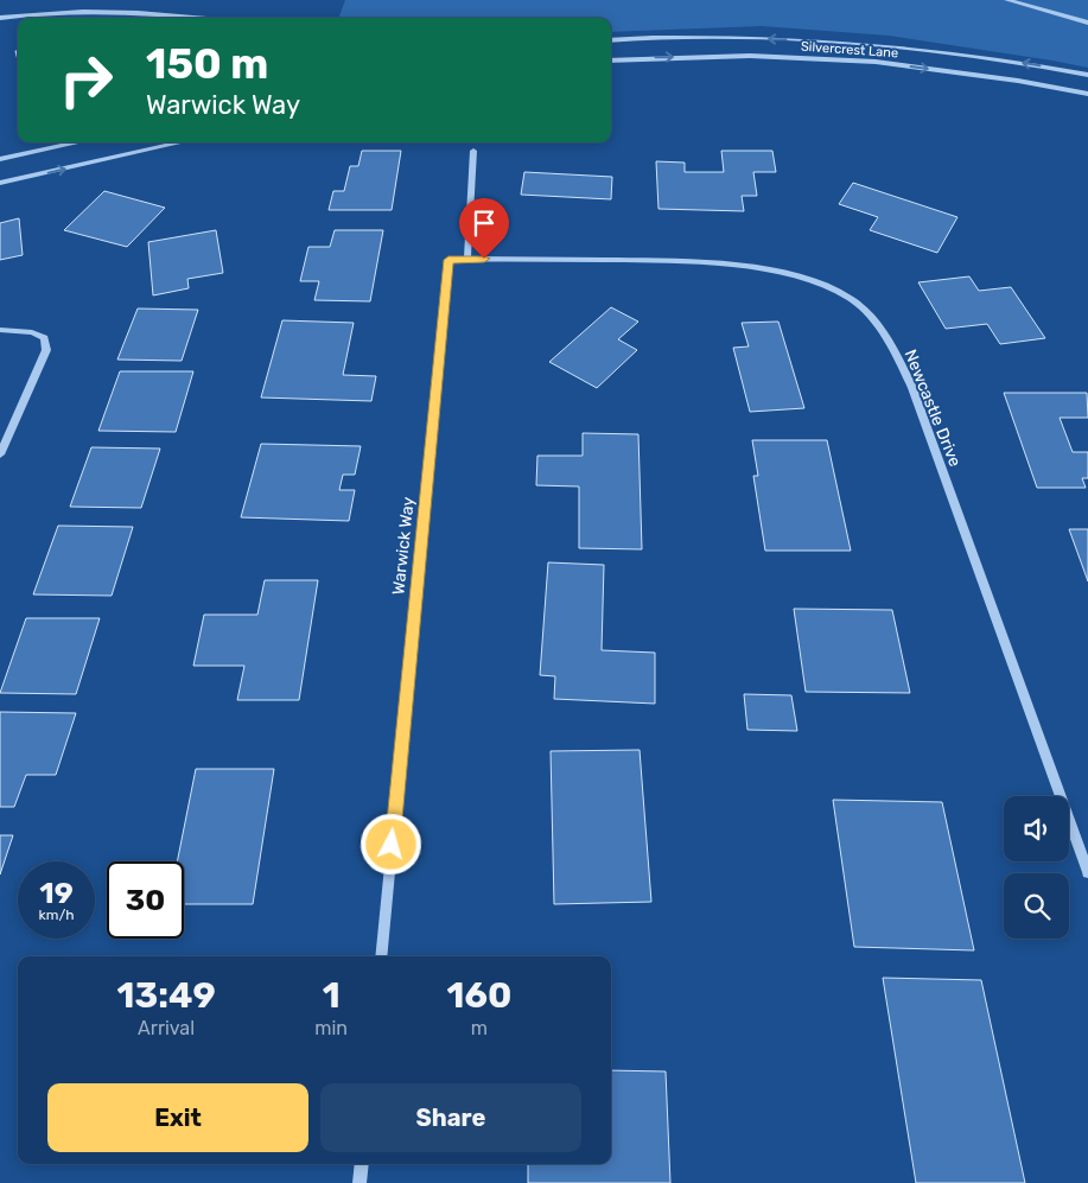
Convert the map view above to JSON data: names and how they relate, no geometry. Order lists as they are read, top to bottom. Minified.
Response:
{"streets":{"street":["Silvercrest Lane","Newcastle Drive","Warwick Way"]},"crossings":[["Newcastle Drive","Warwick Way"]],"page":{"turn":["150 m","Warwick Way"],"speed":"19 km/h","limit":"30","eta":["13:49","Arrival","1","min","160","m"],"buttons":["Exit","Share"]}}
